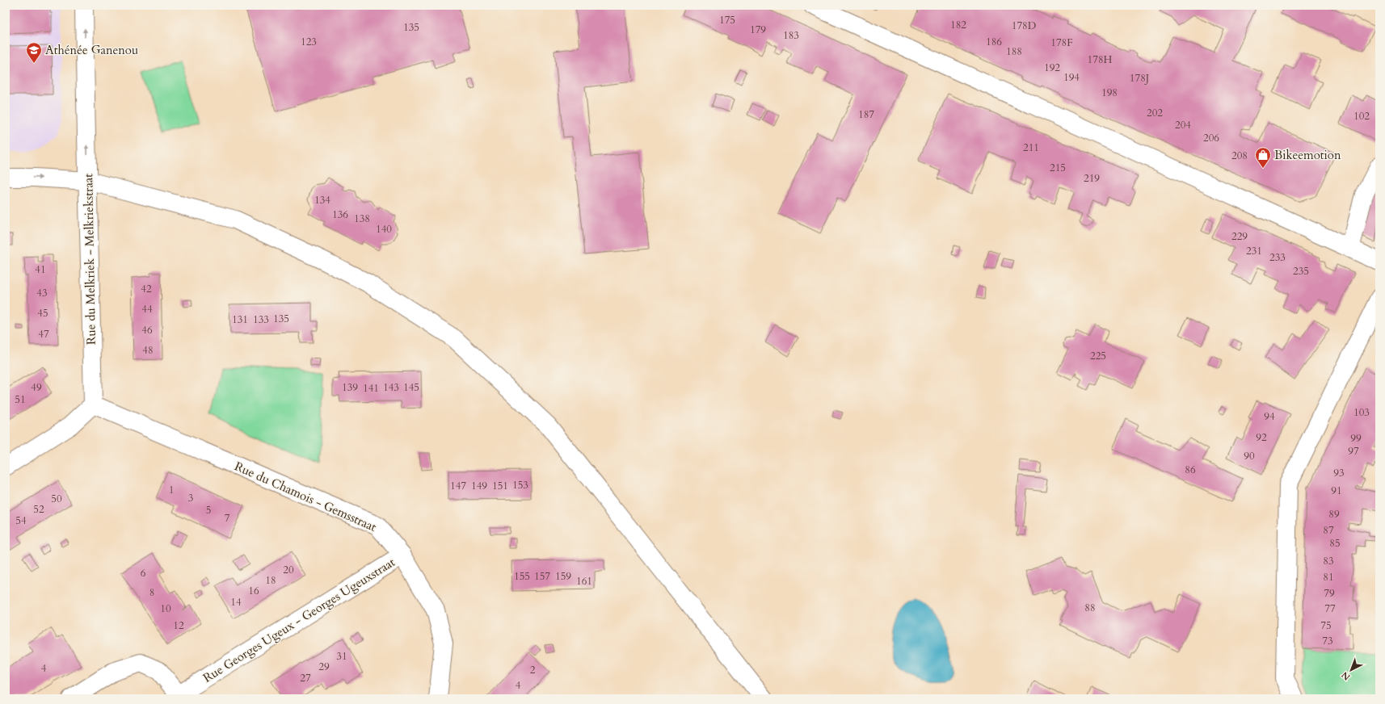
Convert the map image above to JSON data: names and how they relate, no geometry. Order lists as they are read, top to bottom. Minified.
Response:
{"streets":{"street":["Rue du Melkriek - Melkriekstraat","Rue du Chamois - Gemsstraat","Rue Georges Ugeux - Georges Ugeuxstraat"]},"crossings":[["Rue du Melkriek - Melkriekstraat","Rue du Chamois - Gemsstraat"],["Rue du Chamois - Gemsstraat","Rue Georges Ugeux - Georges Ugeuxstraat"]],"one_way":["Rue du Melkriek - Melkriekstraat"],"places":{"school or university":["Athénée Ganenou"],"shop":["Bikeemotion"]},"house_numbers":["175","182","178D","135","179","183","123","186","178F","188","178H","192","194","178J","198","202","187","102","204","206","211","208","215","219","134","136","138","140","229","231","233","41","235","42","43","44","45","135","131","133","46","47","48","225","49","139","143","145","141","51","103","94","92","99","97","90","86","93","153","147","149","151","1","91","3","50","52","5","89","7","54","87","85","83","20","6","155","157","159","81","18","161","16","8","79","14","88","10","77","12","75","73","31","29","4","2","27","4"],"north":"bottom left"}
